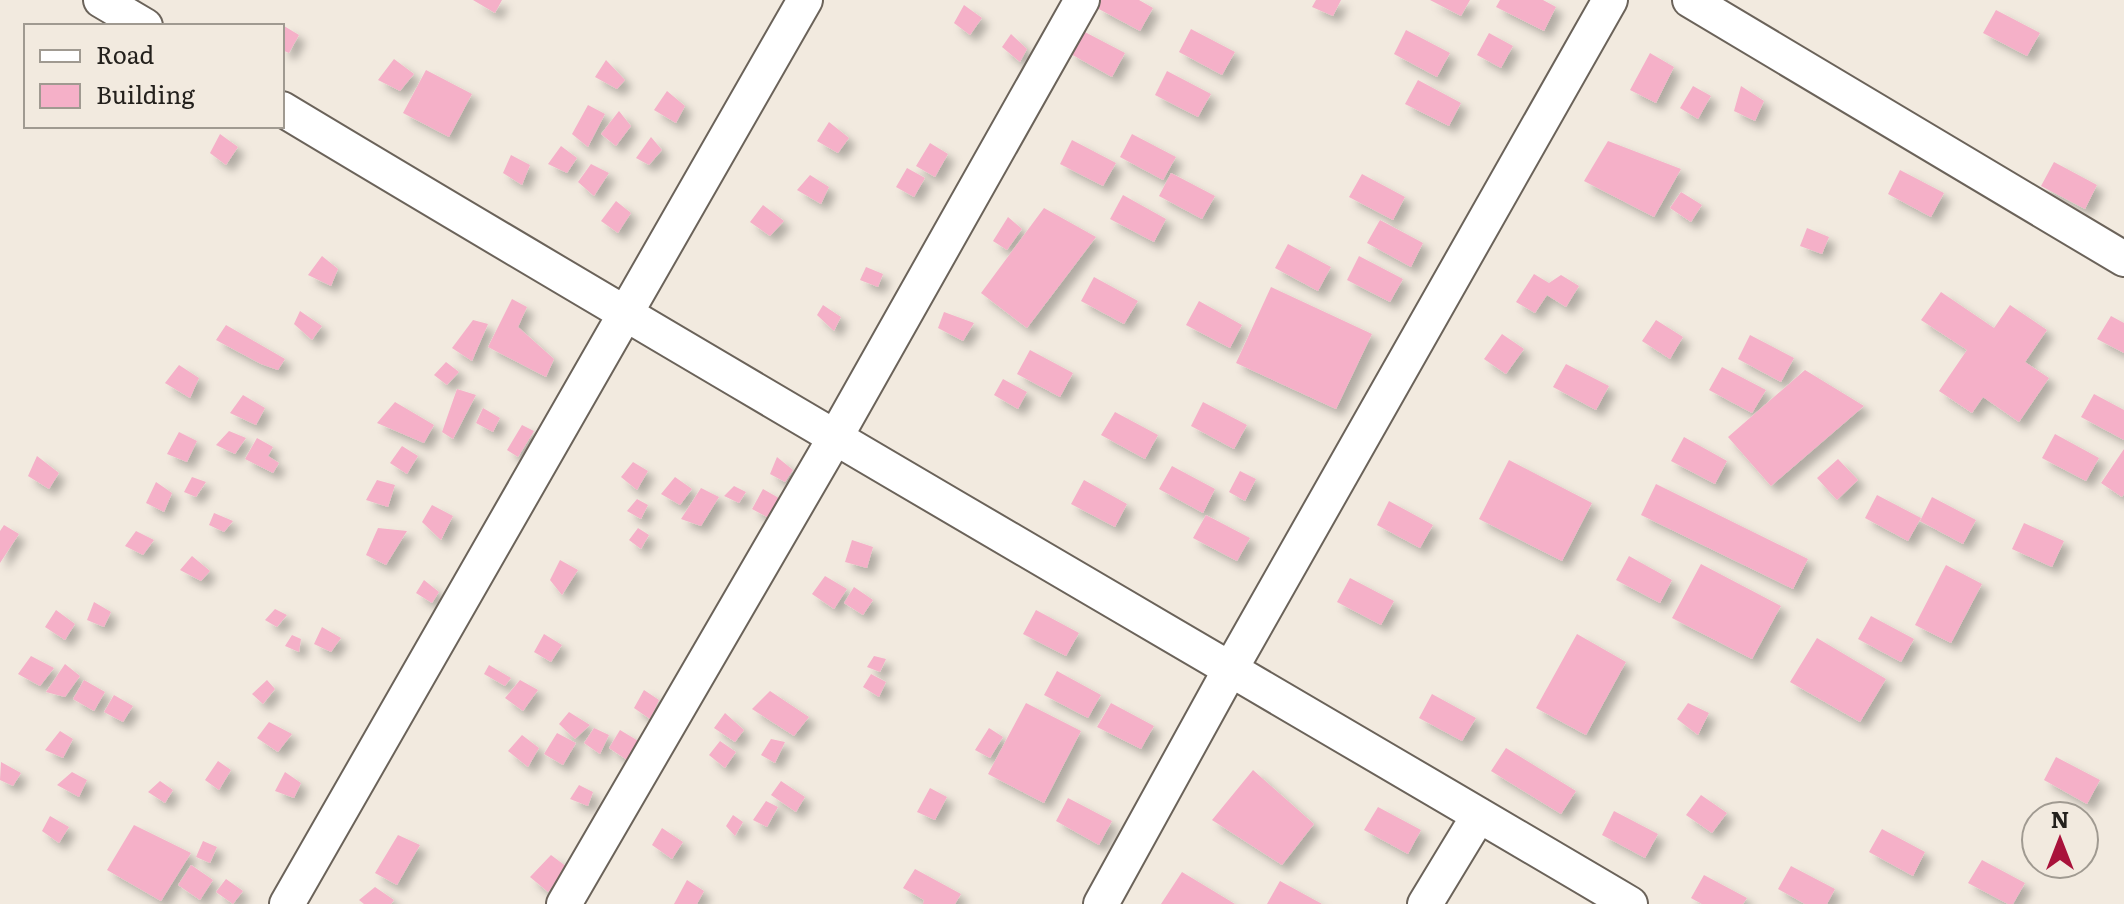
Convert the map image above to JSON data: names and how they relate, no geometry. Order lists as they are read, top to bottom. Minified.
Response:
{"legend":["Road","Building"],"north":"top"}
